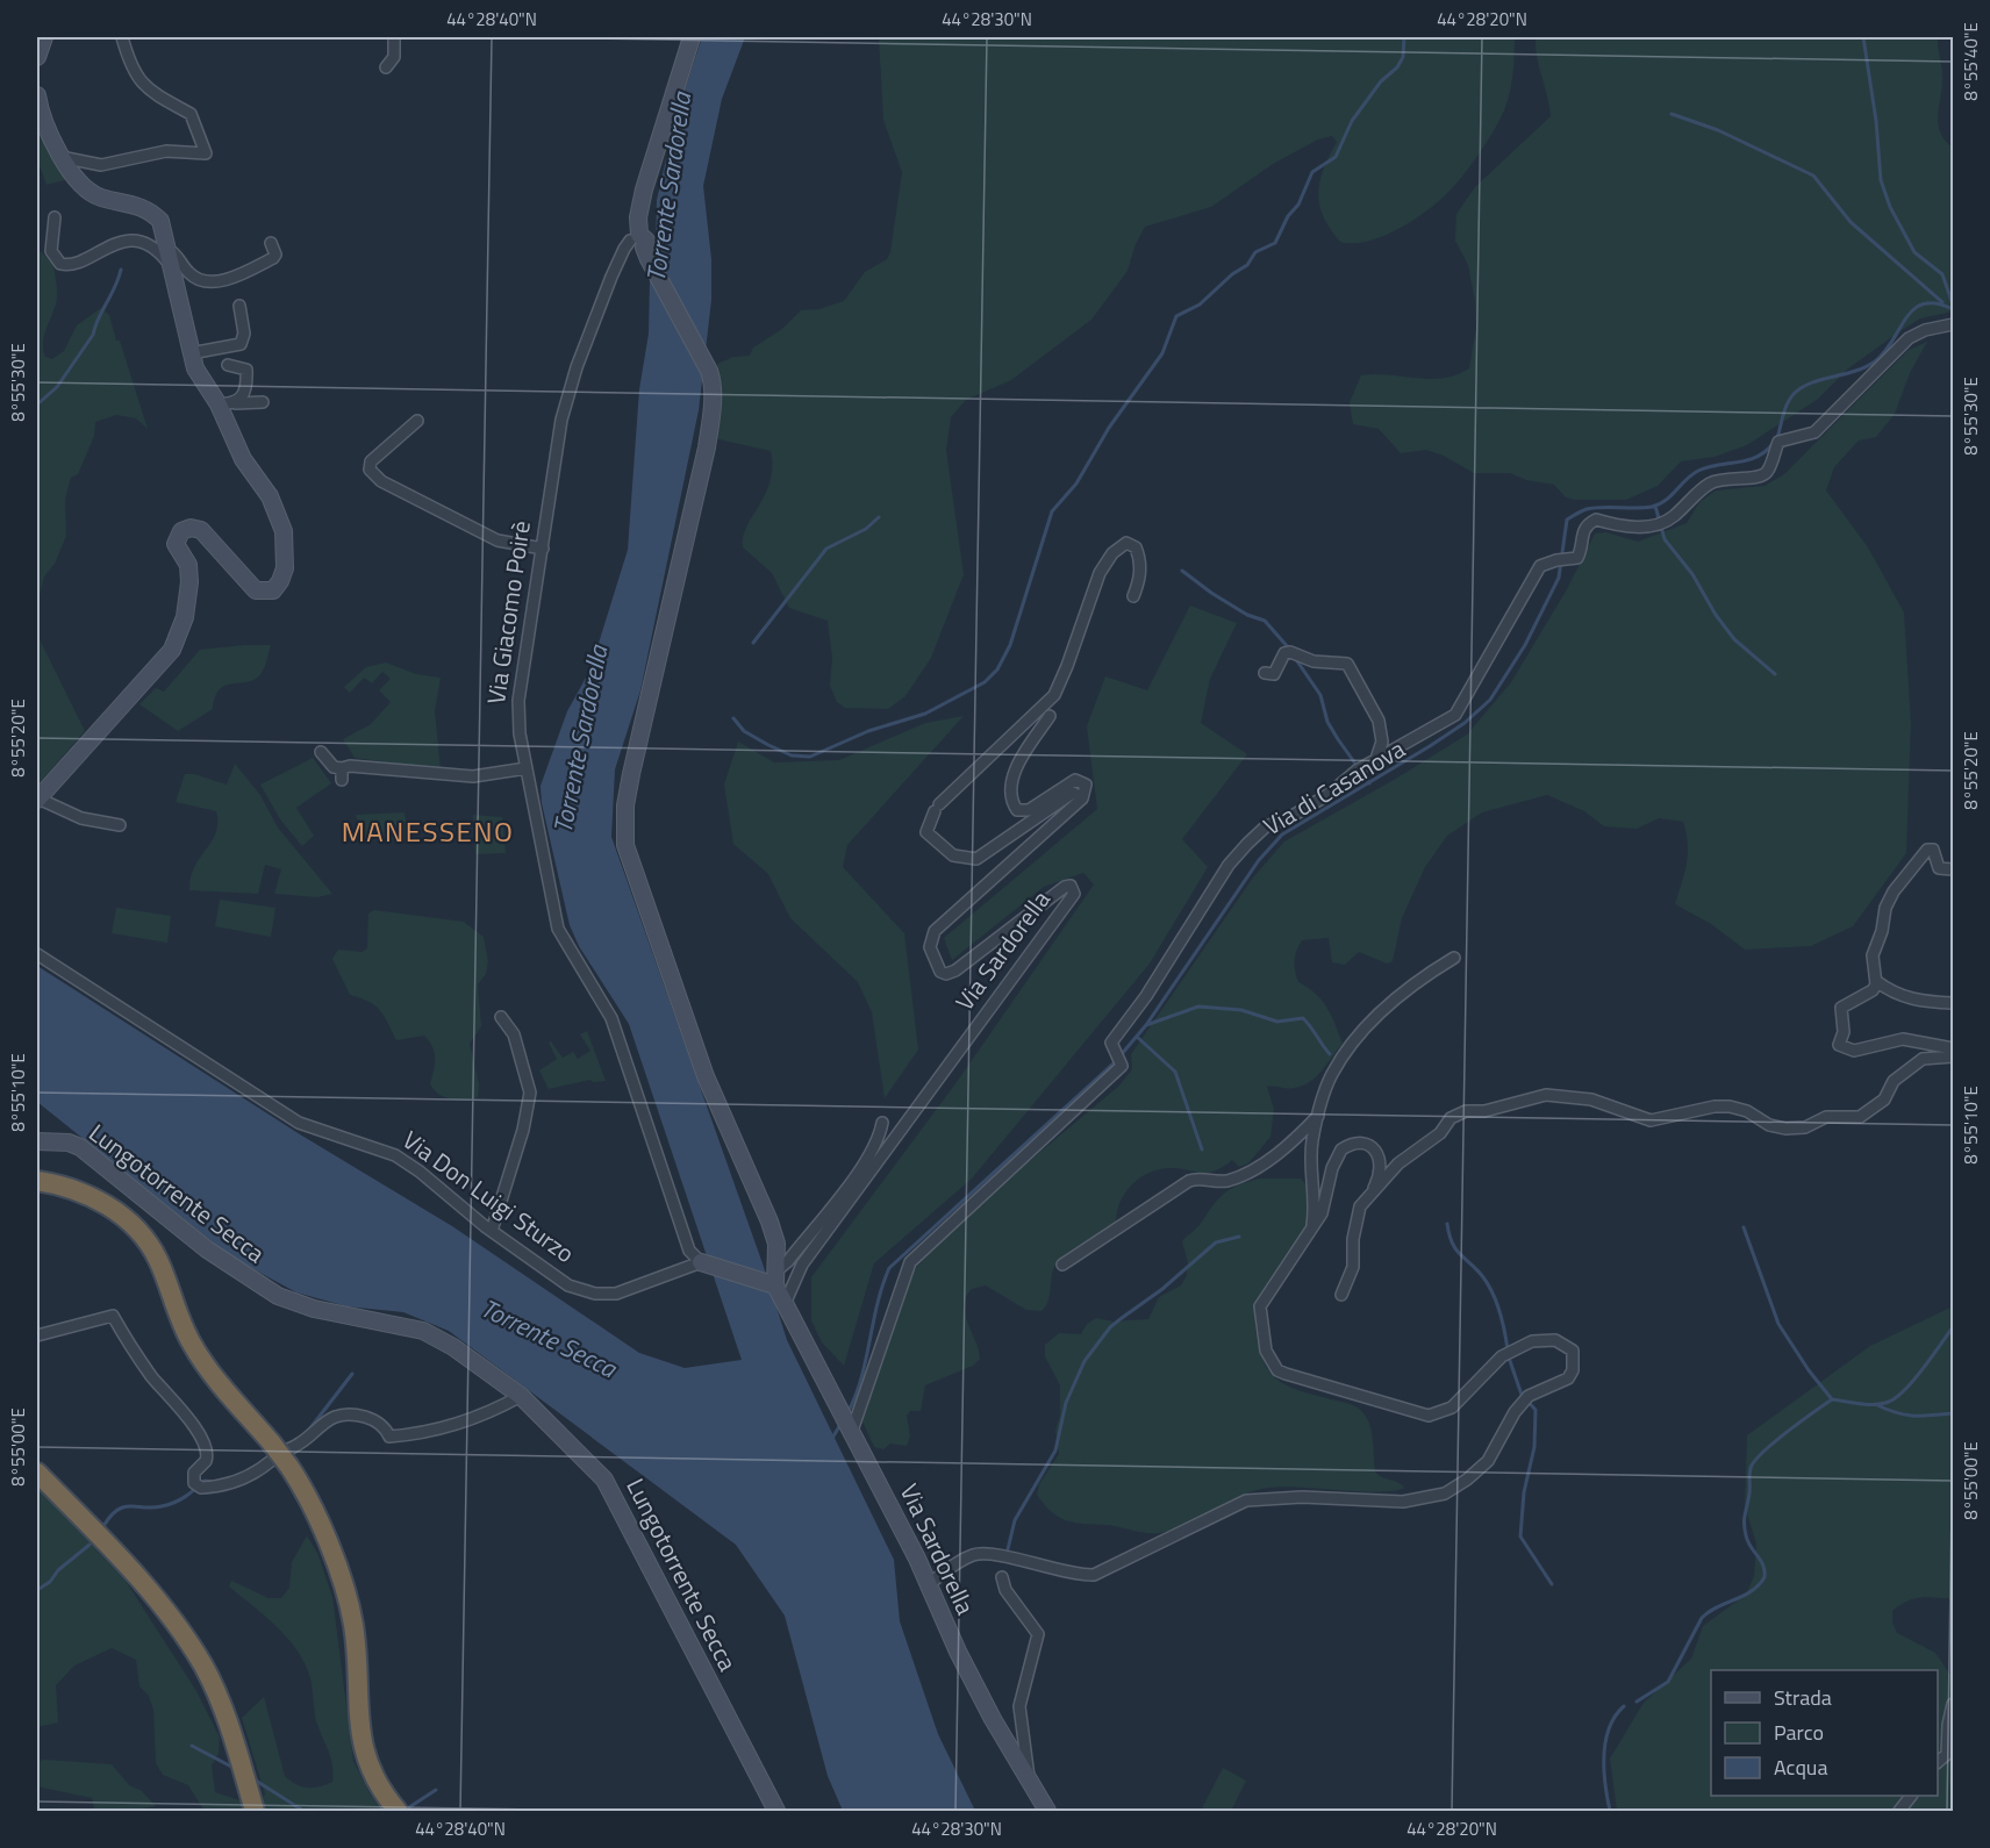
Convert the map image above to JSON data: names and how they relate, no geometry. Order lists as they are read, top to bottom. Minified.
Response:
{"streets":{"main road":["Via Giacomo Poirè","Via Sardorella","Lungotorrente Secca"],"street":["Via di Casanova","Via Don Luigi Sturzo"]},"crossings":[["Via Giacomo Poirè","Via Sardorella"],["Via Giacomo Poirè","Via Don Luigi Sturzo"],["Via di Casanova","Via Sardorella"]],"districts":["MANESSENO"],"water":["Torrente Sardorella","Torrente Secca"],"legend":["Strada","Parco","Acqua"],"coordinates":["44°28'40\"N","44°28'30\"N","44°28'20\"N","8°55'40\"E","8°55'30\"E","8°55'20\"E","8°55'10\"E","8°55'00\"E"]}
